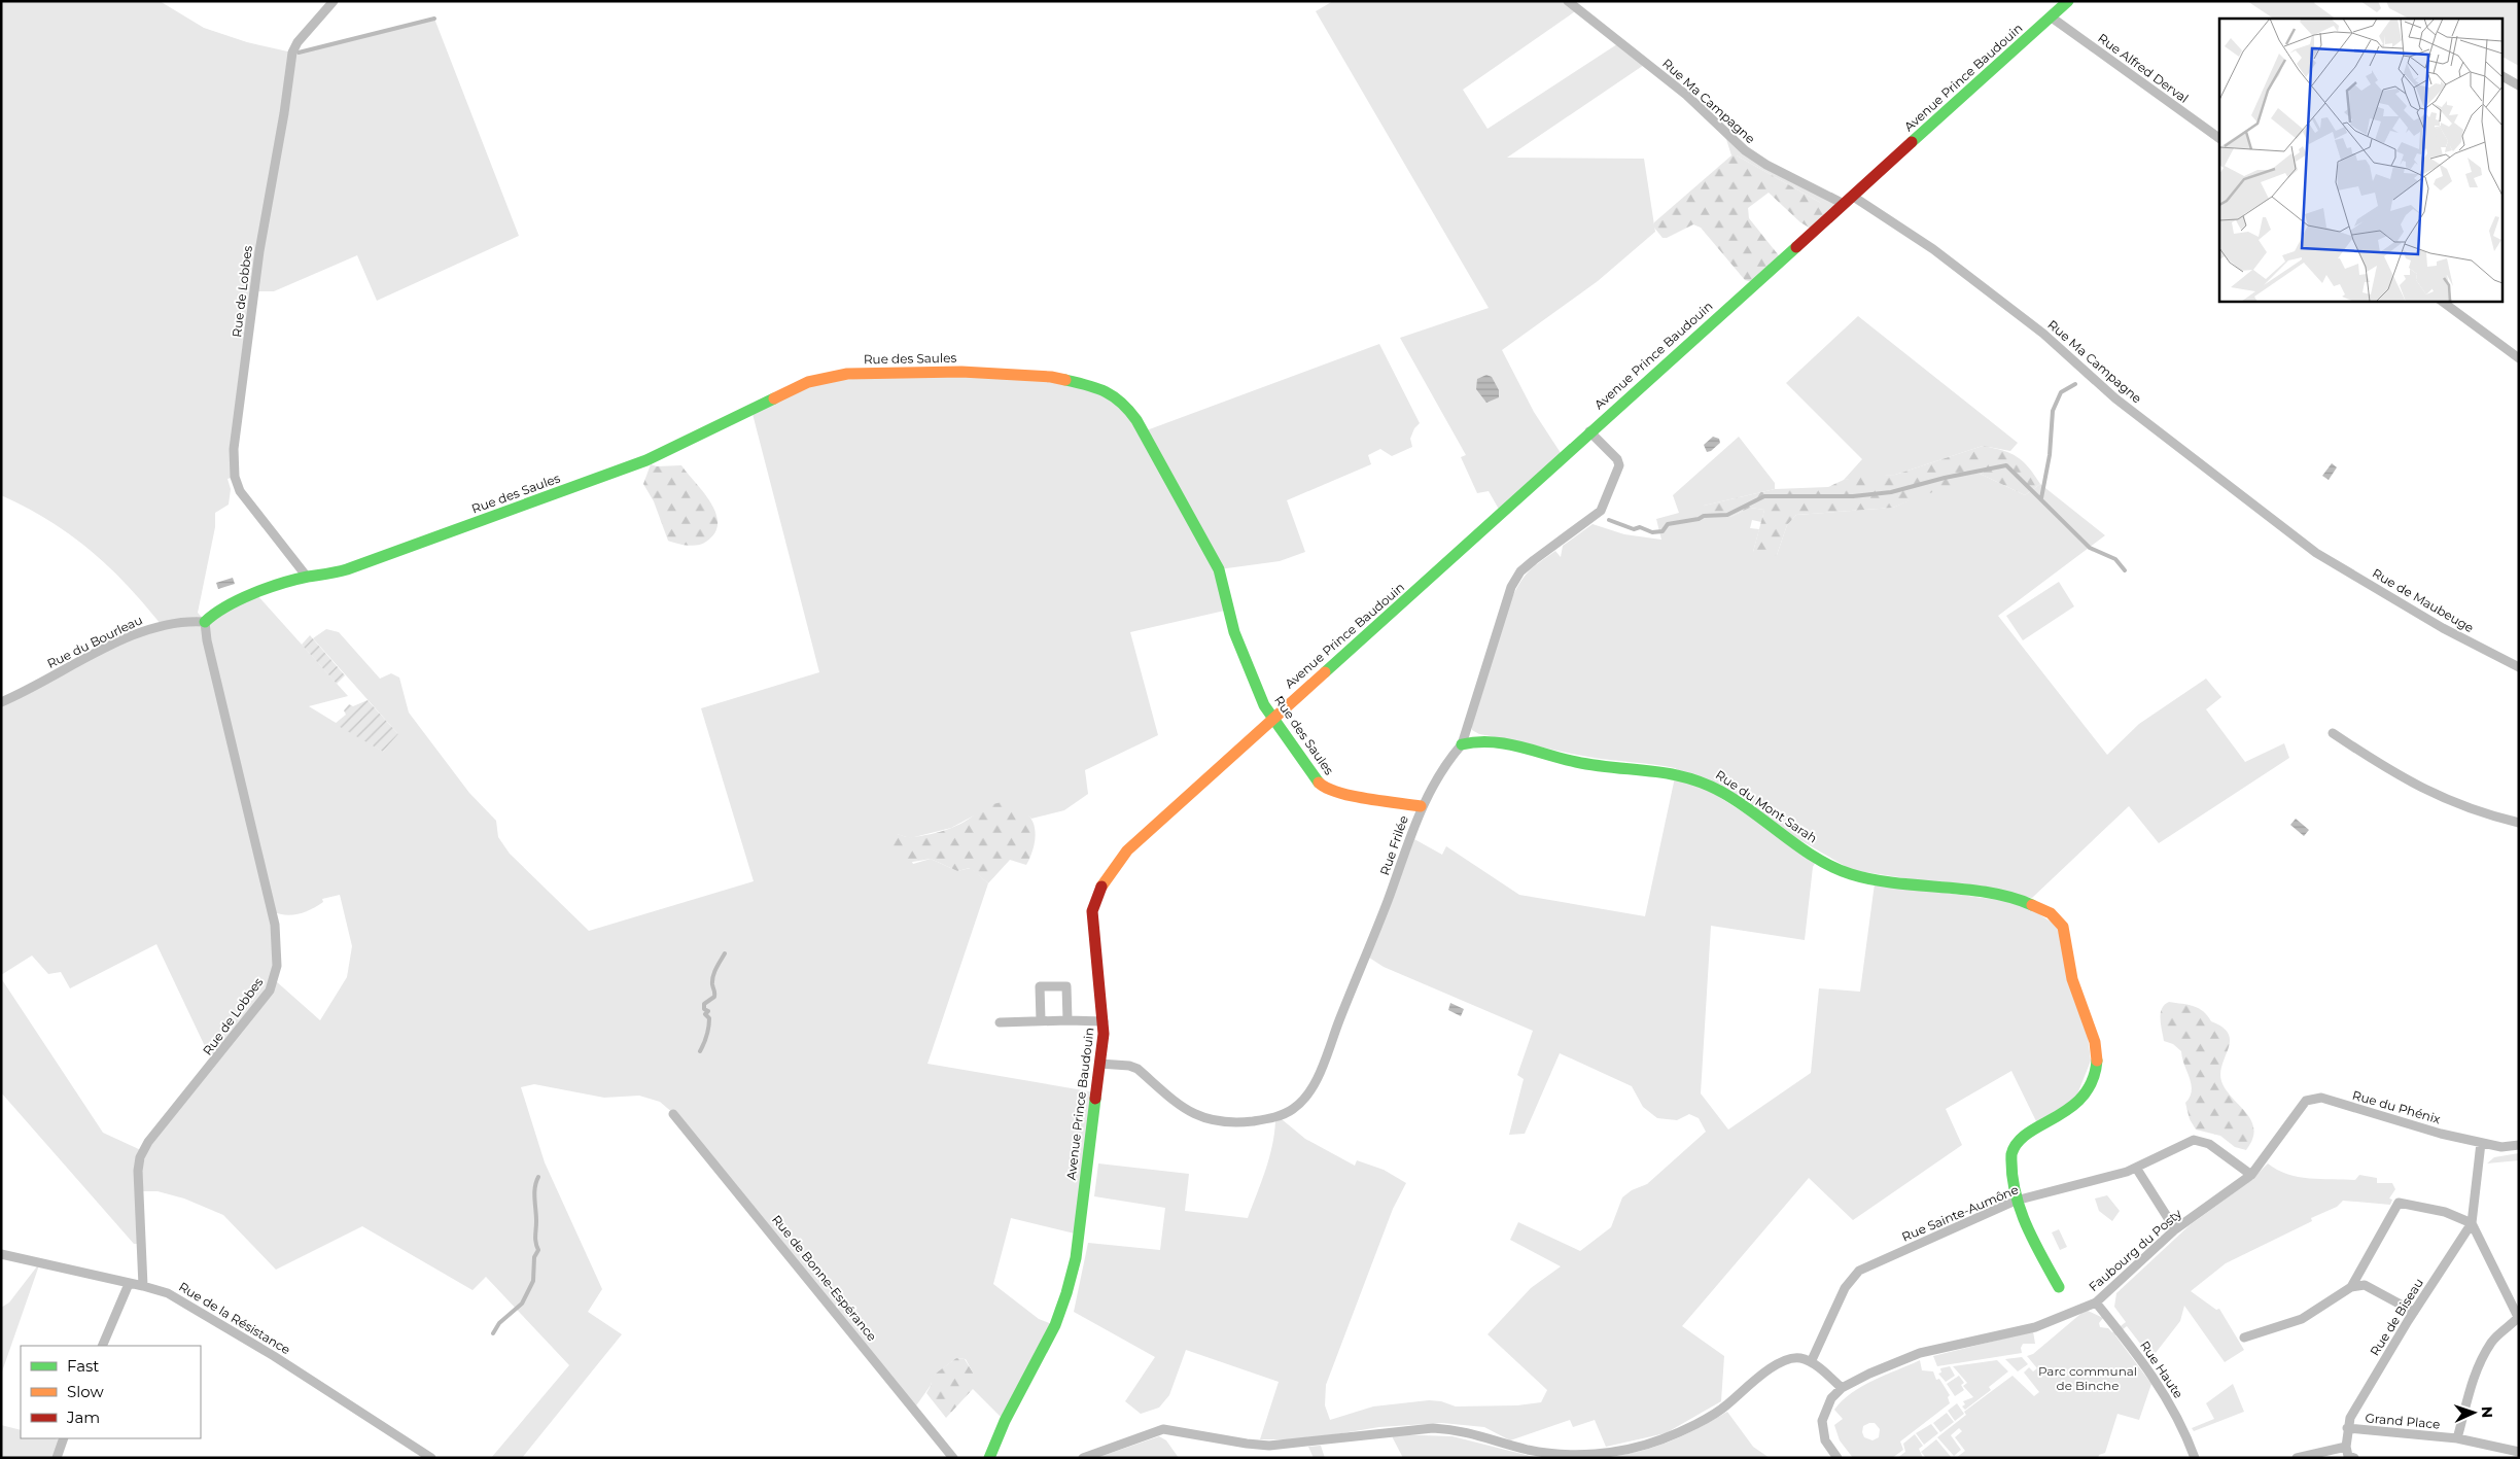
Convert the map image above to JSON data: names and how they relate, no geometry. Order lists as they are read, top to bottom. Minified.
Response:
{"streets":{"street":["Rue Alfred Derval","Avenue Prince Baudouin","Rue Ma Campagne","Rue de Lobbes","Rue des Saules","Rue de Maubeuge","Rue du Bourleau","Rue du Mont Sarah","Rue Frilée","Rue du Phénix","Rue Sainte-Aumône","Faubourg du Posty","Rue de Bonne-Espérance","Rue de Biseau","Rue de la Résistance","Rue Haute","Grand Place"]},"crossings":[["Rue Alfred Derval","Avenue Prince Baudouin"],["Avenue Prince Baudouin","Rue Ma Campagne"],["Avenue Prince Baudouin","Rue des Saules"],["Avenue Prince Baudouin","Rue Frilée"],["Rue Ma Campagne","Rue de Maubeuge"],["Rue de Lobbes","Rue des Saules"],["Rue de Lobbes","Rue du Bourleau"],["Rue de Lobbes","Rue de la Résistance"],["Rue des Saules","Rue du Bourleau"],["Rue des Saules","Rue Frilée"],["Rue du Mont Sarah","Rue Frilée"],["Rue du Mont Sarah","Rue Sainte-Aumône"],["Rue du Phénix","Faubourg du Posty"],["Rue Sainte-Aumône","Faubourg du Posty"],["Faubourg du Posty","Rue Haute"],["Rue de Biseau","Grand Place"]],"parks":["Parc communal de Binche"],"legend":["Fast","Slow","Jam"],"north":"right"}
